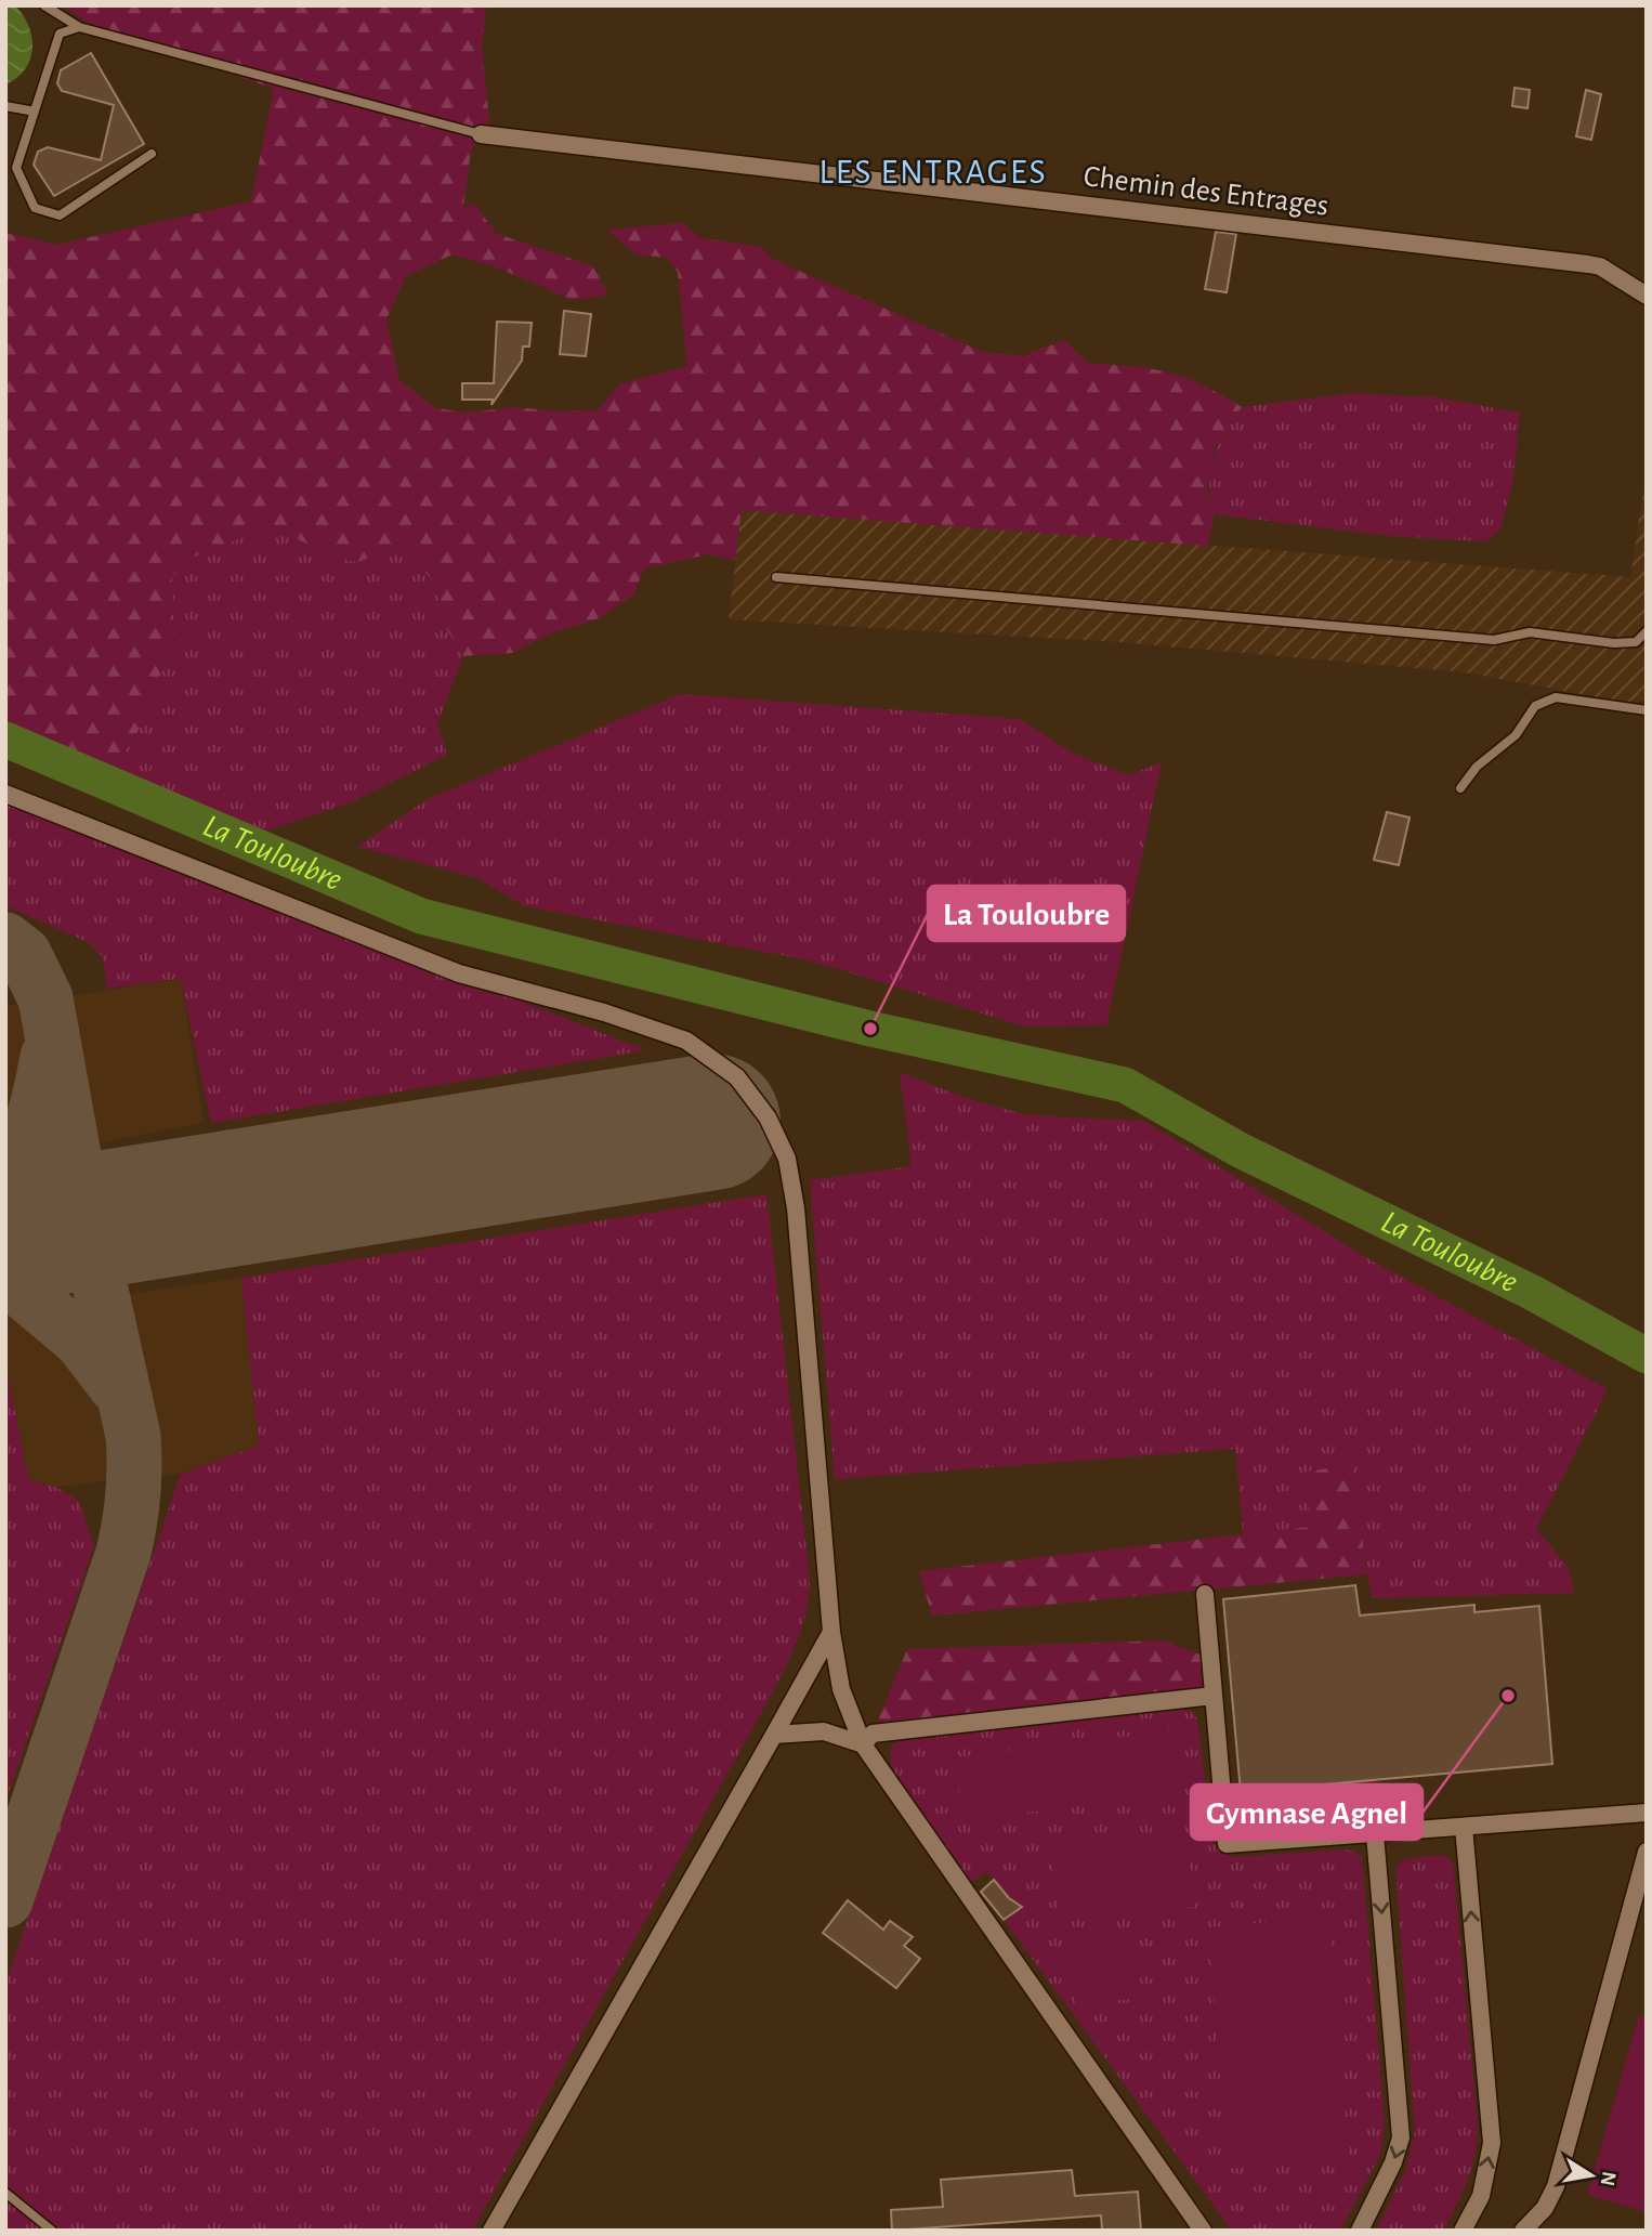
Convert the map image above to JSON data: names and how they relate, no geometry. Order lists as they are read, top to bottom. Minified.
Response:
{"streets":{"street":["Chemin des Entrages"]},"districts":["LES ENTRAGES"],"water":["La Touloubre"],"places":["La Touloubre","Gymnase Agnel"],"north":"right"}
